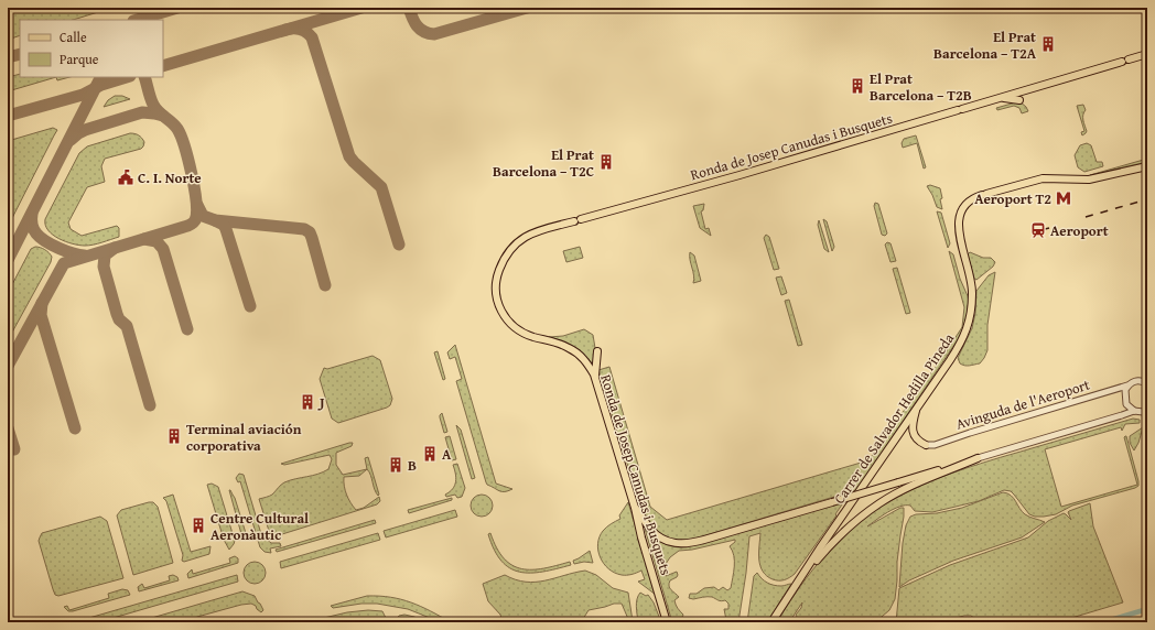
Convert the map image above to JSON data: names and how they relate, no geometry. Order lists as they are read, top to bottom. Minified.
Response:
{"streets":{"main road":["Ronda de Josep Canudas i Busquets","Carrer de Salvador Hedilla Pineda"],"street":["Avinguda de l'Aeroport"]},"places":{"building":["El Prat Barcelona – T2A","El Prat Barcelona – T2B","El Prat Barcelona – T2C","J","Terminal aviación corporativa","A","B","Centre Cultural Aeronàutic"],"public building":["C. I. Norte"],"metro station":["Aeroport T2"],"station":["Aeroport"]},"legend":["Calle","Parque"]}
